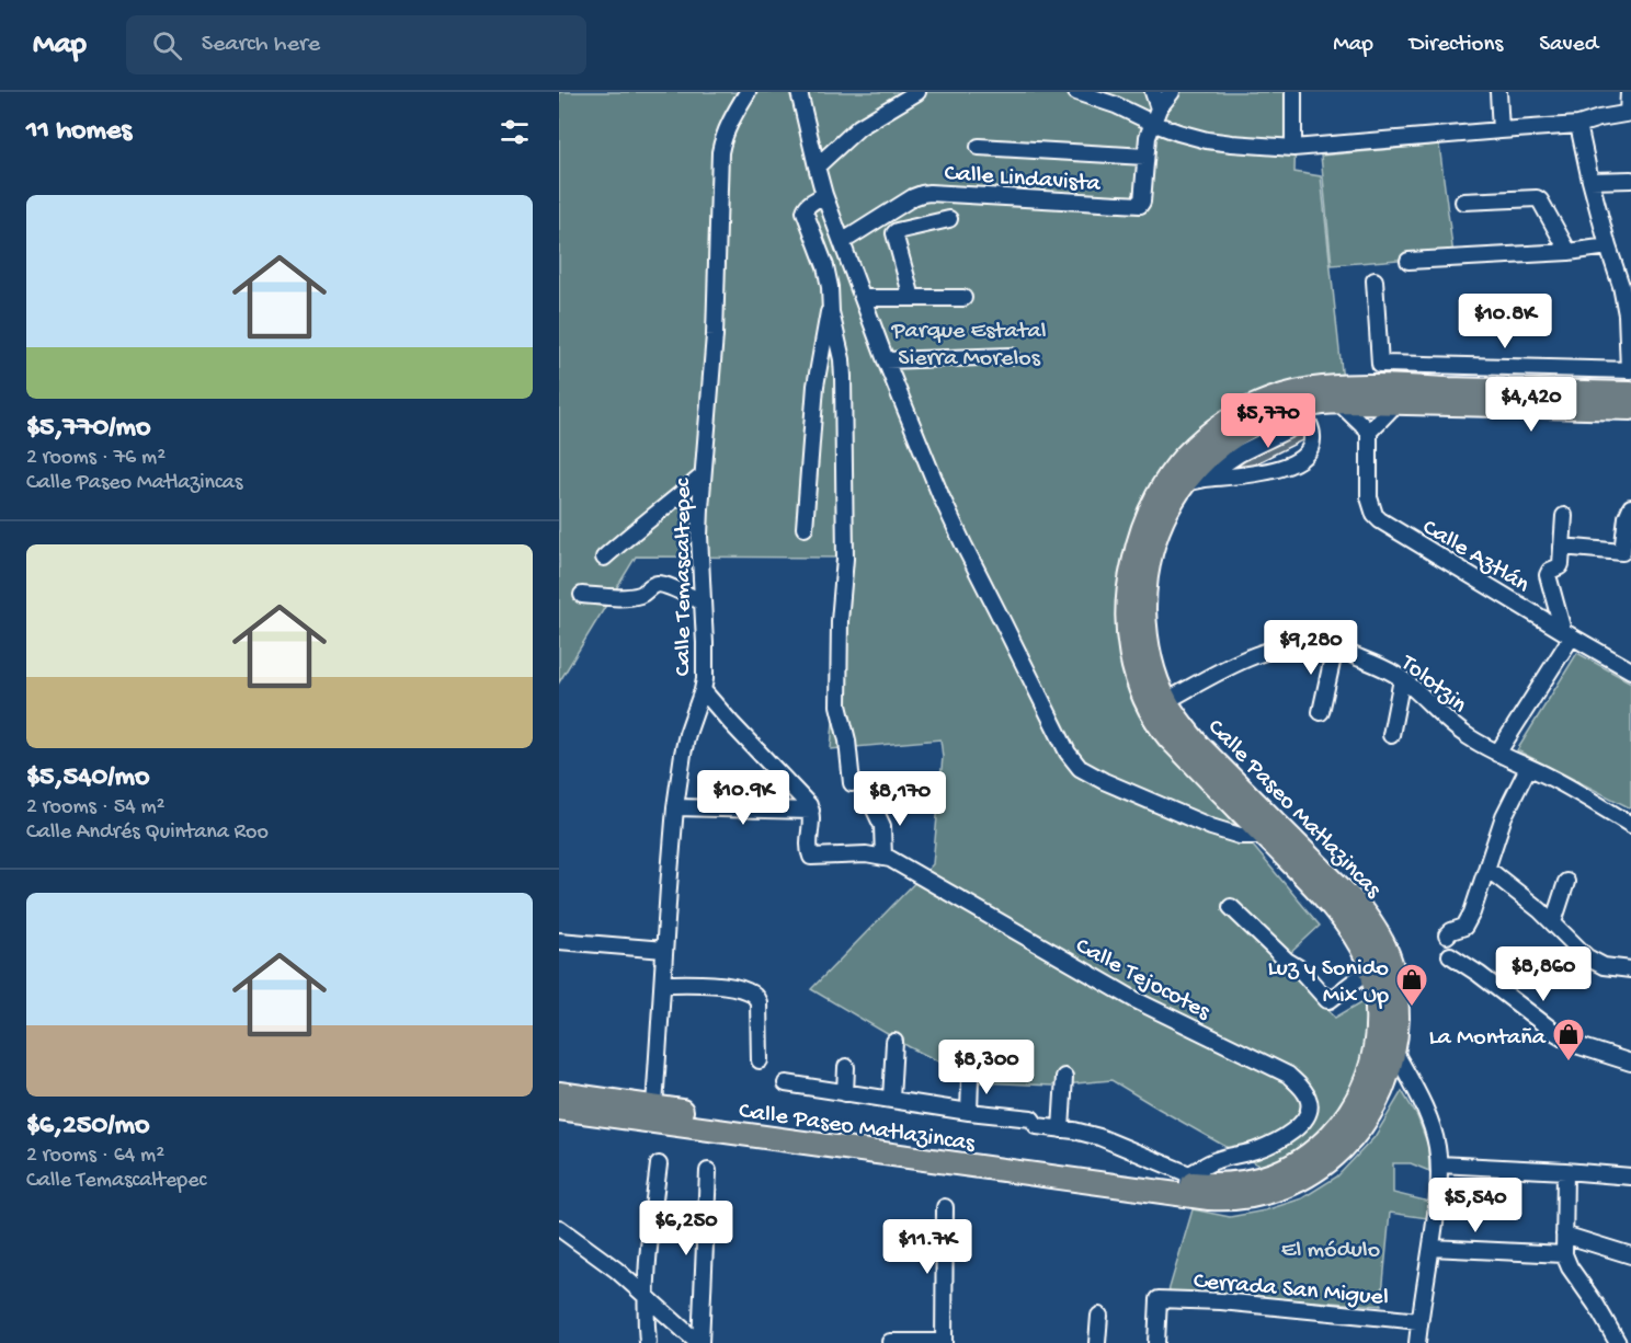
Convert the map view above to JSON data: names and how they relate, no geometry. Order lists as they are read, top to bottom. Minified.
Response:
{"streets":{"highway":["Calle Paseo Matlazincas"],"street":["Calle Lindavista","Calle Aztlán","Calle Temascaltepec","Tolotzin","Calle Tejocotes","Cerrada San Miguel"]},"crossings":[["Calle Temascaltepec","Calle Paseo Matlazincas"],["Tolotzin","Calle Paseo Matlazincas"],["Calle Paseo Matlazincas","Calle Tejocotes"]],"parks":["Parque Estatal Sierra Morelos","El módulo"],"places":{"shop":["Luz y Sonido Mix Up","La Montaña"]},"page":{"header":"Map","search":"Search here","nav":["Map","Directions","Saved"],"heading":"11 homes","list":[{"name":"$5,770/mo","note":"2 rooms · 76 m² · Calle Paseo Matlazincas"},{"name":"$5,540/mo","note":"2 rooms · 54 m² · Calle Andrés Quintana Roo"},{"name":"$6,250/mo","note":"2 rooms · 64 m² · Calle Temascaltepec"}],"price":["$10.8K","$4,420","$5,770","$9,280","$10.9K","$8,170","$8,860","$8,300","$5,540","$6,250","$11.7K"]}}
